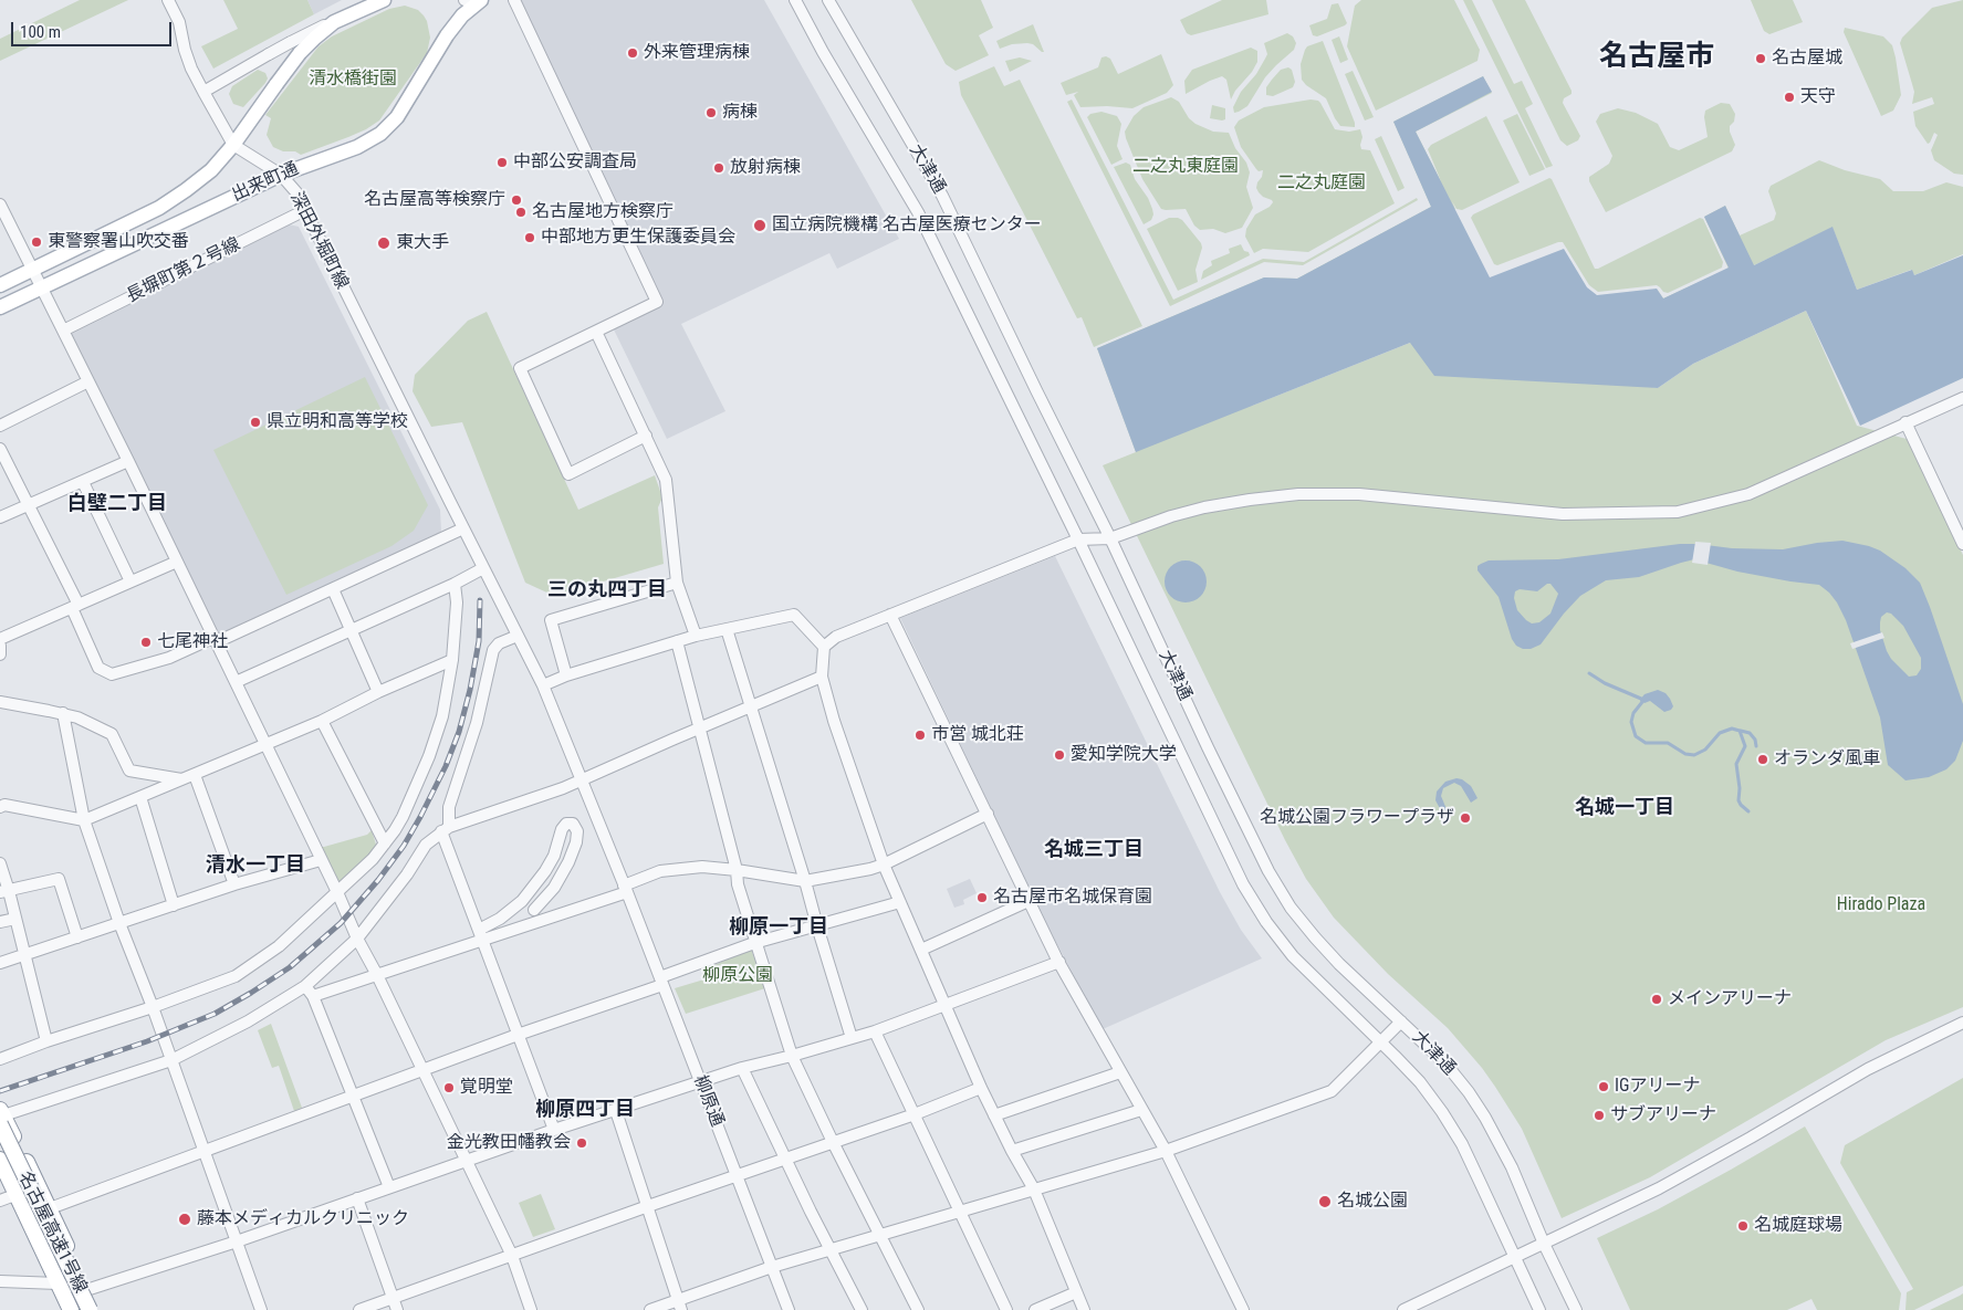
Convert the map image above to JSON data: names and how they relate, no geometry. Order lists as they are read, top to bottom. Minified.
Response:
{"streets":{"highway":["名古屋高速1号線"],"main road":["出来町通"],"street":["大津通","深田外堀町線","長塀町第２号線","柳原通"]},"crossings":[["出来町通","深田外堀町線"],["深田外堀町線","長塀町第２号線"],["深田外堀町線","柳原通"]],"districts":["名古屋市","白壁二丁目","三の丸四丁目","名城一丁目","名城三丁目","清水一丁目","柳原一丁目","柳原四丁目"],"parks":["清水橋街園","二之丸東庭園","二之丸庭園","Hirado Plaza","柳原公園"],"places":["外来管理病棟","名古屋城","天守","病棟","中部公安調査局","放射病棟","名古屋高等検察庁","名古屋地方検察庁","国立病院機構 名古屋医療センター","中部地方更生保護委員会","東警察署山吹交番","東大手","県立明和高等学校","七尾神社","市営 城北荘","愛知学院大学","オランダ風車","名城公園フラワープラザ","名古屋市名城保育園","メインアリーナ","IGアリーナ","覚明堂","サブアリーナ","金光教田幡教会","名城公園","藤本メディカルクリニック","名城庭球場"],"scale_bar":"100 m"}
